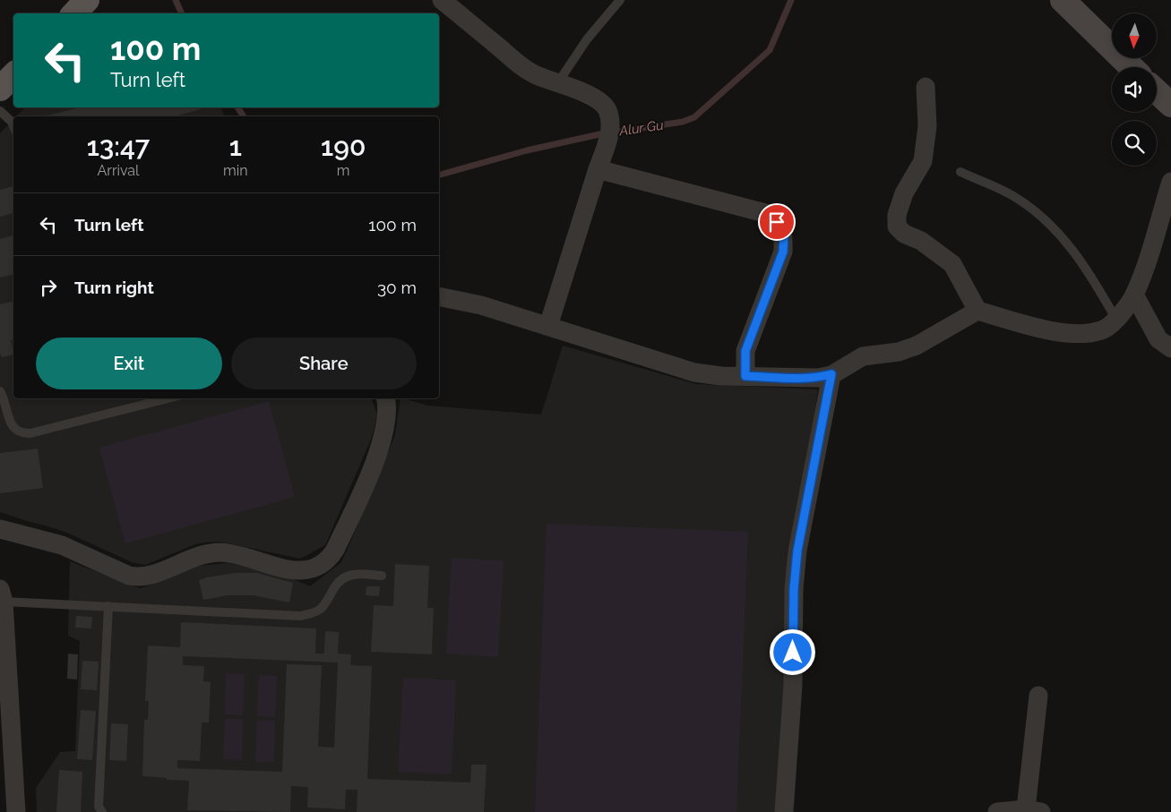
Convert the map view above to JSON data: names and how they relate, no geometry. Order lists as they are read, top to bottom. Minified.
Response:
{"water":["Alur Gu"],"north":"bottom","page":{"turn":["100 m","Turn left"],"eta":["13:47","Arrival","1","min","190","m"],"list":[{"name":"Turn left","value":"100 m"},{"name":"Turn right","value":"30 m"}],"buttons":["Exit","Share"]}}
